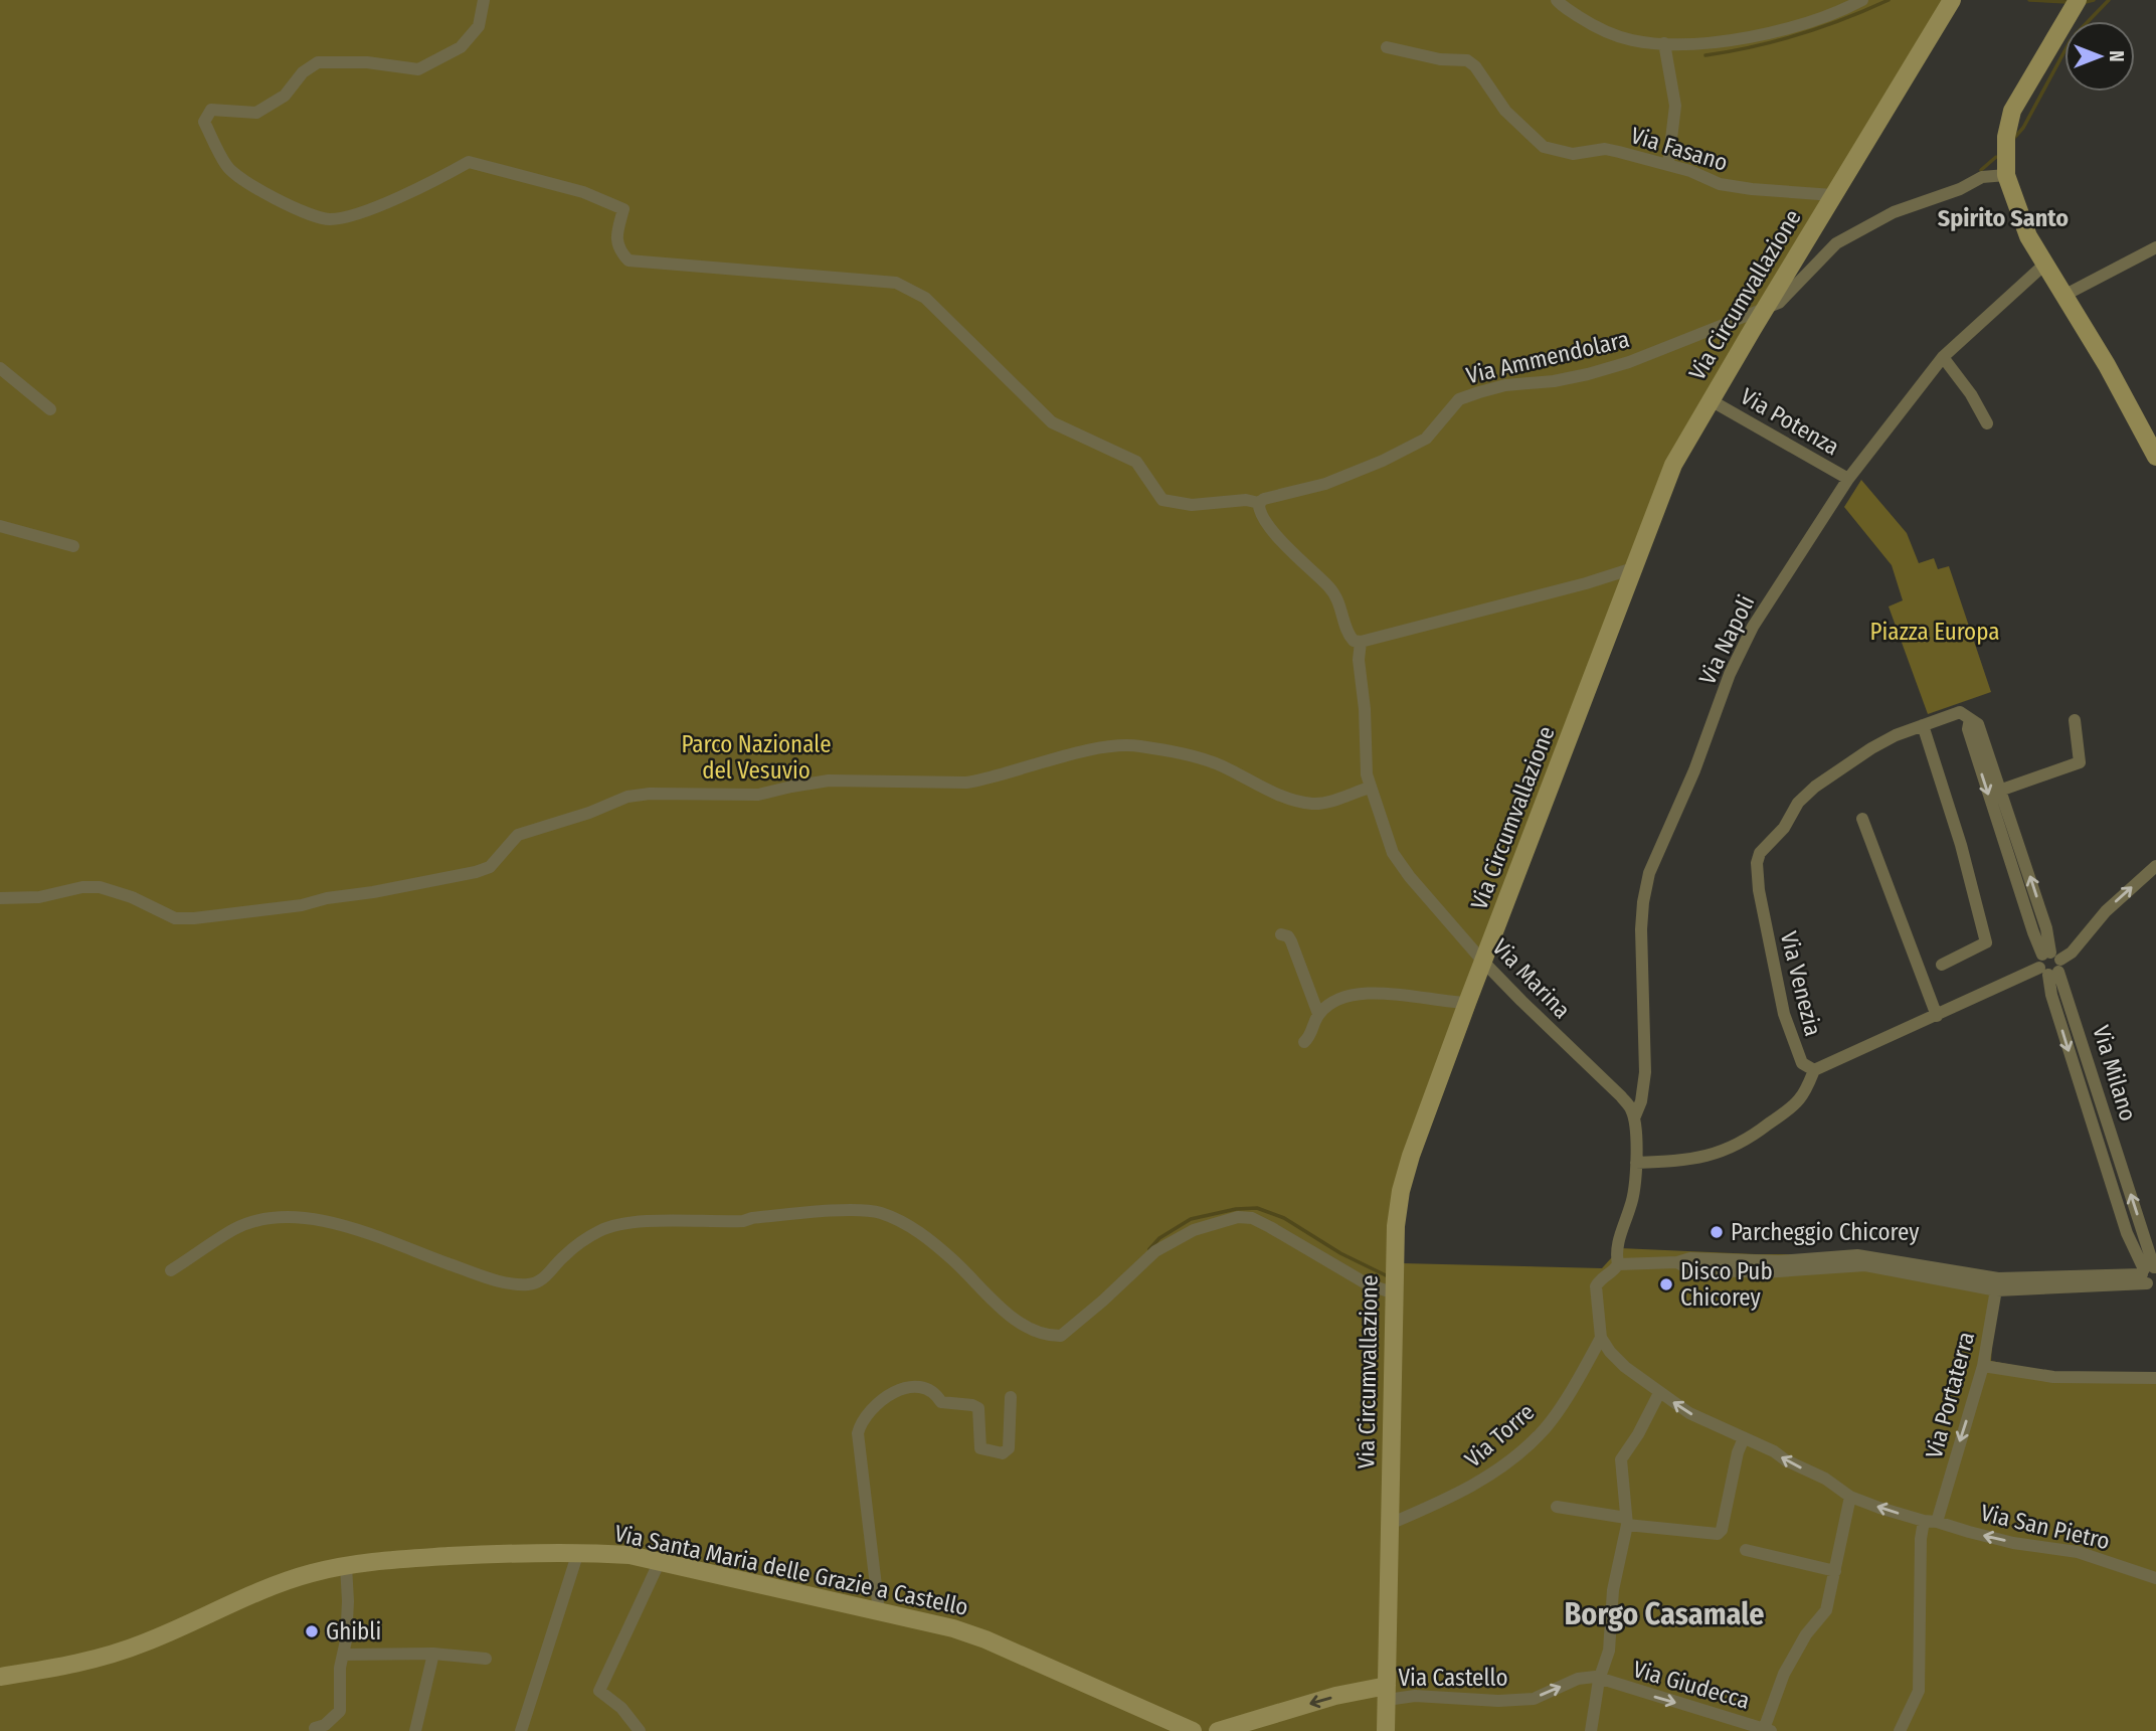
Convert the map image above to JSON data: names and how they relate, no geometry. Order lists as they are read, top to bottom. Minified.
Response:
{"streets":{"street":["Via Fasano","Via Circumvallazione","Via Ammendolara","Via Potenza","Via Napoli","Via Marina","Via Venezia","Via Milano","Via Portaterra","Via Torre","Via San Pietro","Via Santa Maria delle Grazie a Castello","Via Castello","Via Giudecca"]},"crossings":[["Via Fasano","Via Circumvallazione"],["Via Circumvallazione","Via Potenza"],["Via Circumvallazione","Via Marina"],["Via Circumvallazione","Via Torre"],["Via Circumvallazione","Via Castello"],["Via Potenza","Via Napoli"],["Via Napoli","Via Marina"],["Via Venezia","Via Milano"],["Via Portaterra","Via San Pietro"],["Via Torre","Via San Pietro"],["Via Castello","Via Giudecca"]],"one_way":["Via Portaterra","Via San Pietro","Via Castello","Via Giudecca"],"districts":["Spirito Santo","Borgo Casamale"],"parks":["Piazza Europa","Parco Nazionale del Vesuvio"],"places":["Parcheggio Chicorey","Disco Pub Chicorey","Ghibli"],"north":"right"}
